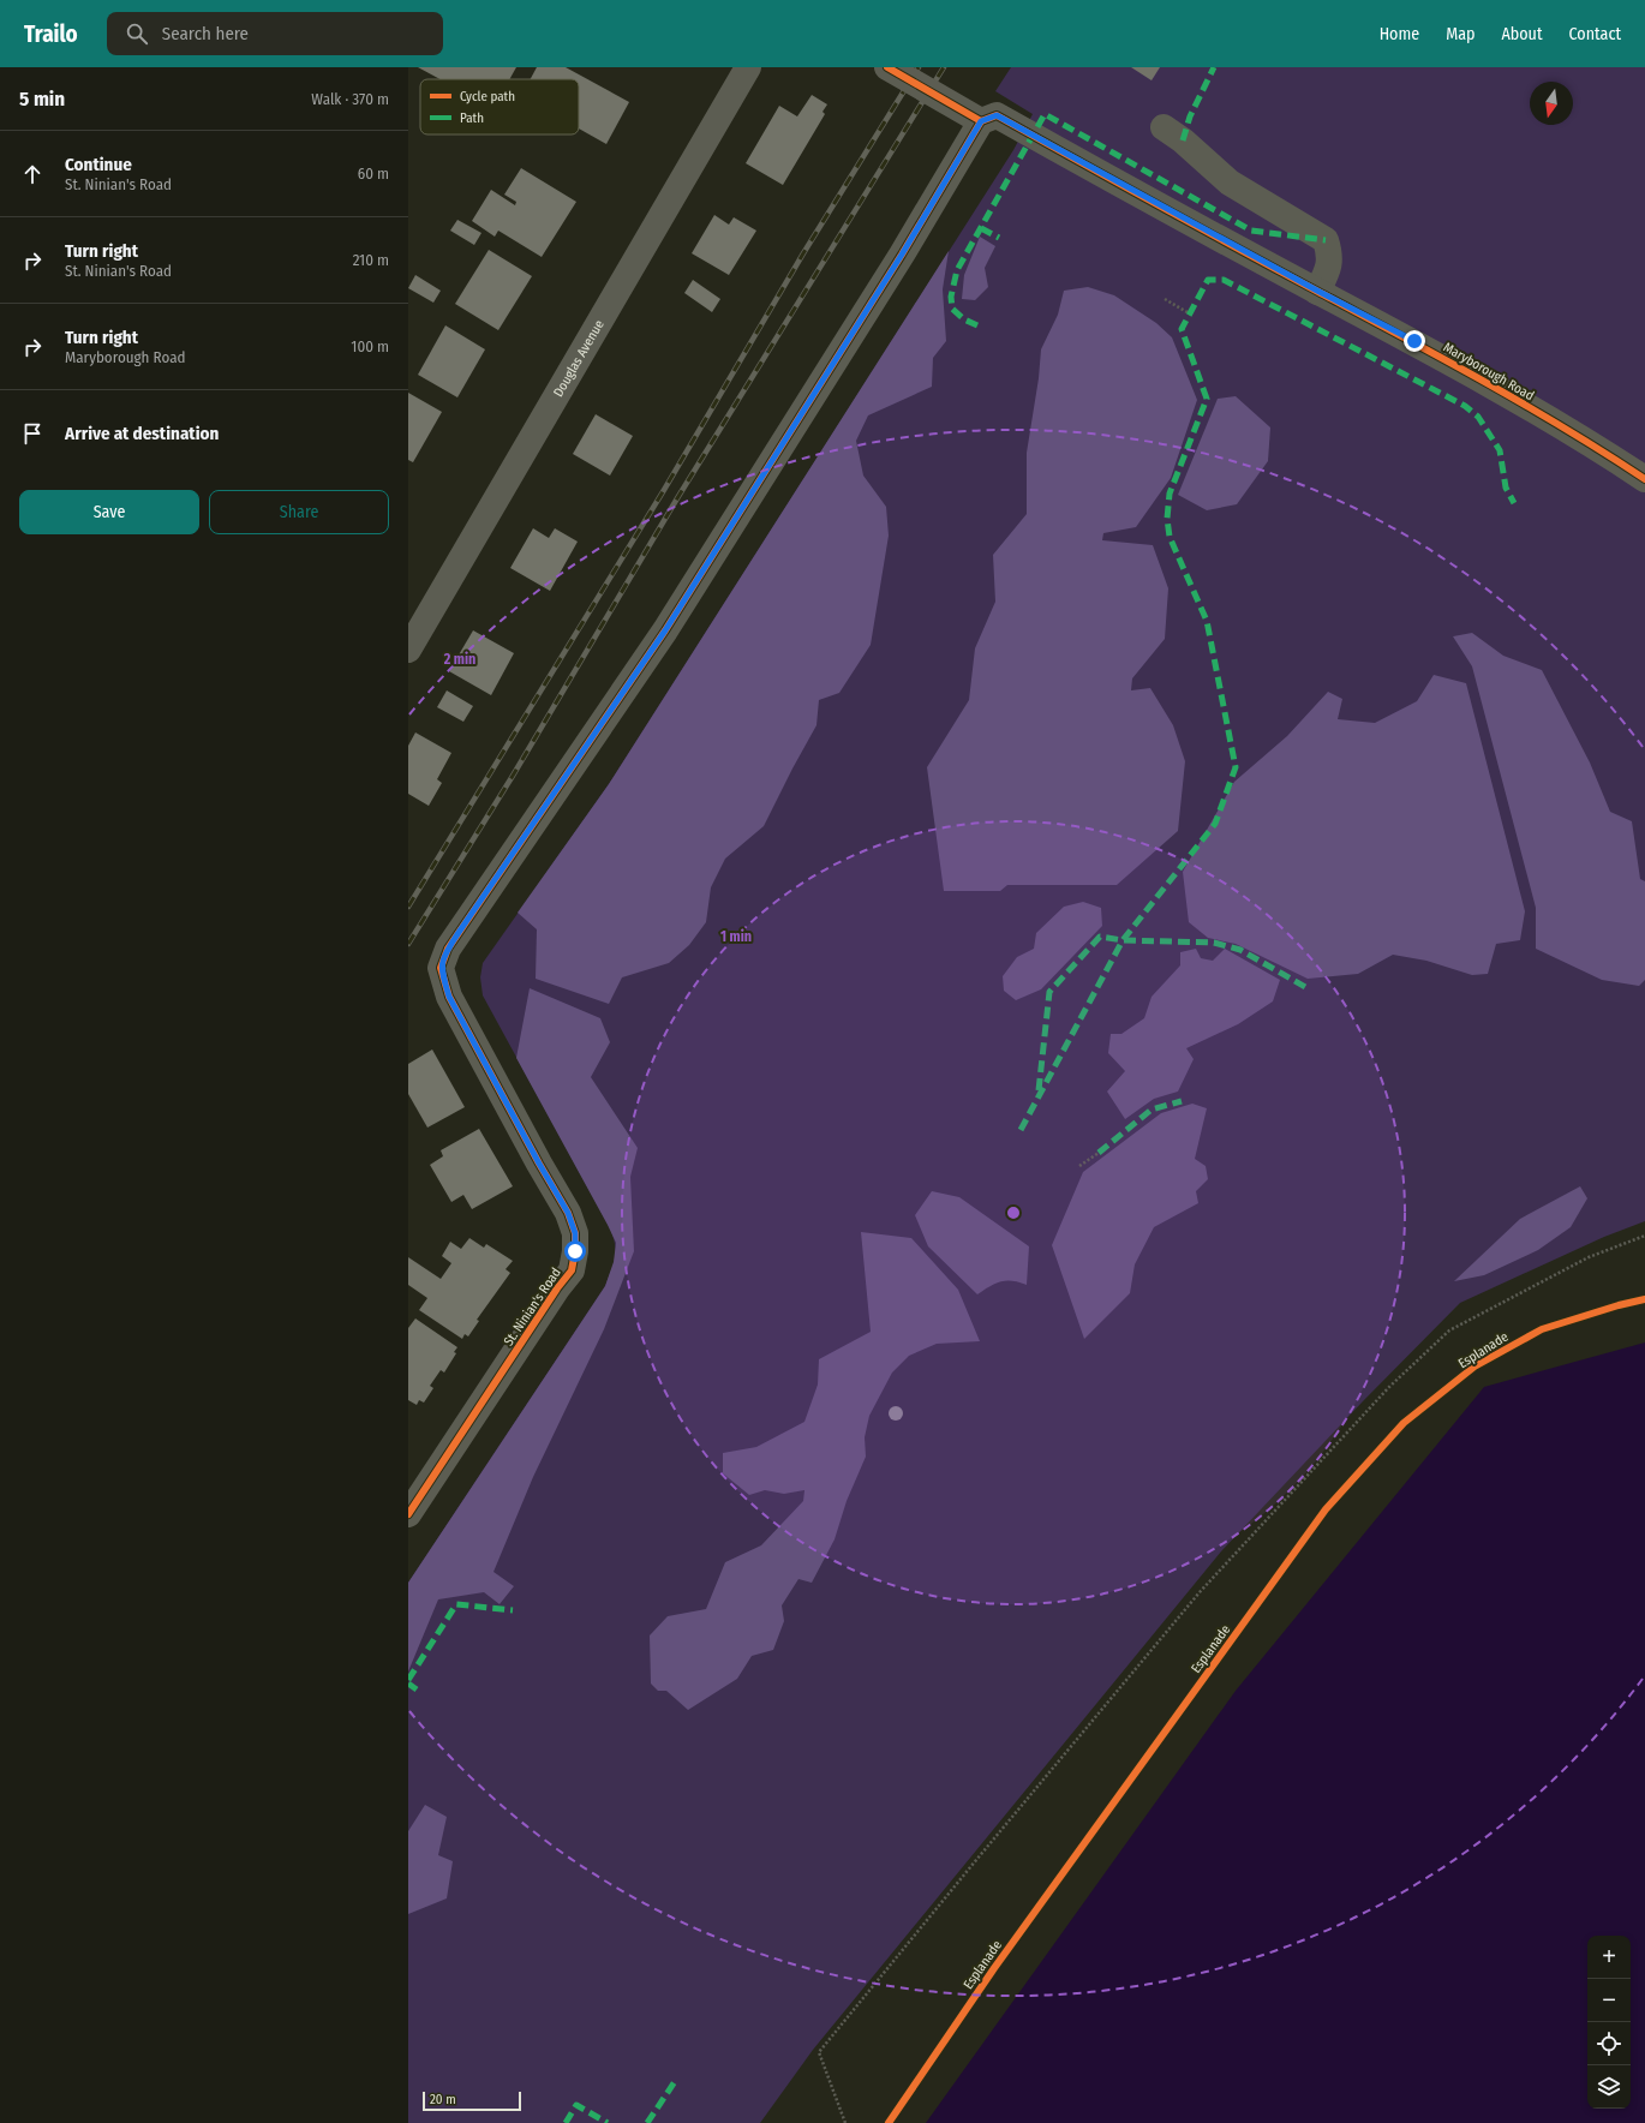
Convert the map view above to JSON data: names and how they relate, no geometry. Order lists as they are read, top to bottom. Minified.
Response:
{"streets":{"street":["Douglas Avenue","Maryborough Road","St. Ninian's Road"],"cycle path":["Esplanade"]},"crossings":[["Maryborough Road","St. Ninian's Road"]],"legend":["Cycle path","Path"],"scale_bar":"20 m","north":"bottom","page":{"header":"Trailo","search":"Search here","nav":["Home","Map","About","Contact"],"heading":["5 min","Walk · 370 m"],"list":[["Continue","St. Ninian's Road","60 m"],["Turn right","St. Ninian's Road","210 m"],["Turn right","Maryborough Road","100 m"],"Arrive at destination"],"buttons":["Save","Share"],"map_buttons":["+","−"],"scale":"20 m"},"rings":["2 min","1 min"]}
